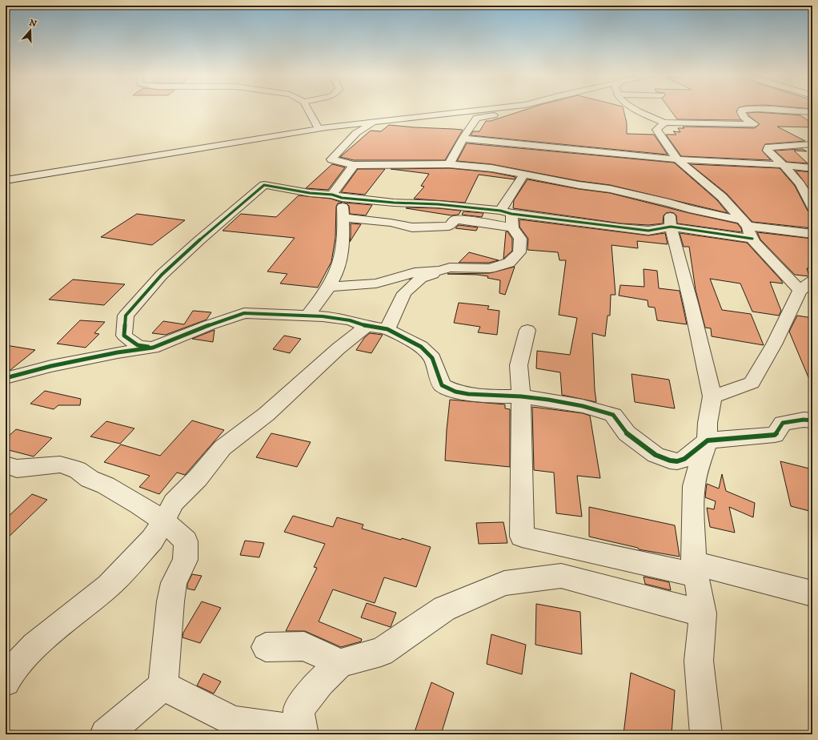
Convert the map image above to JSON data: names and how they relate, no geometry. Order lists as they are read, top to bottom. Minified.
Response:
{"north":"top"}
